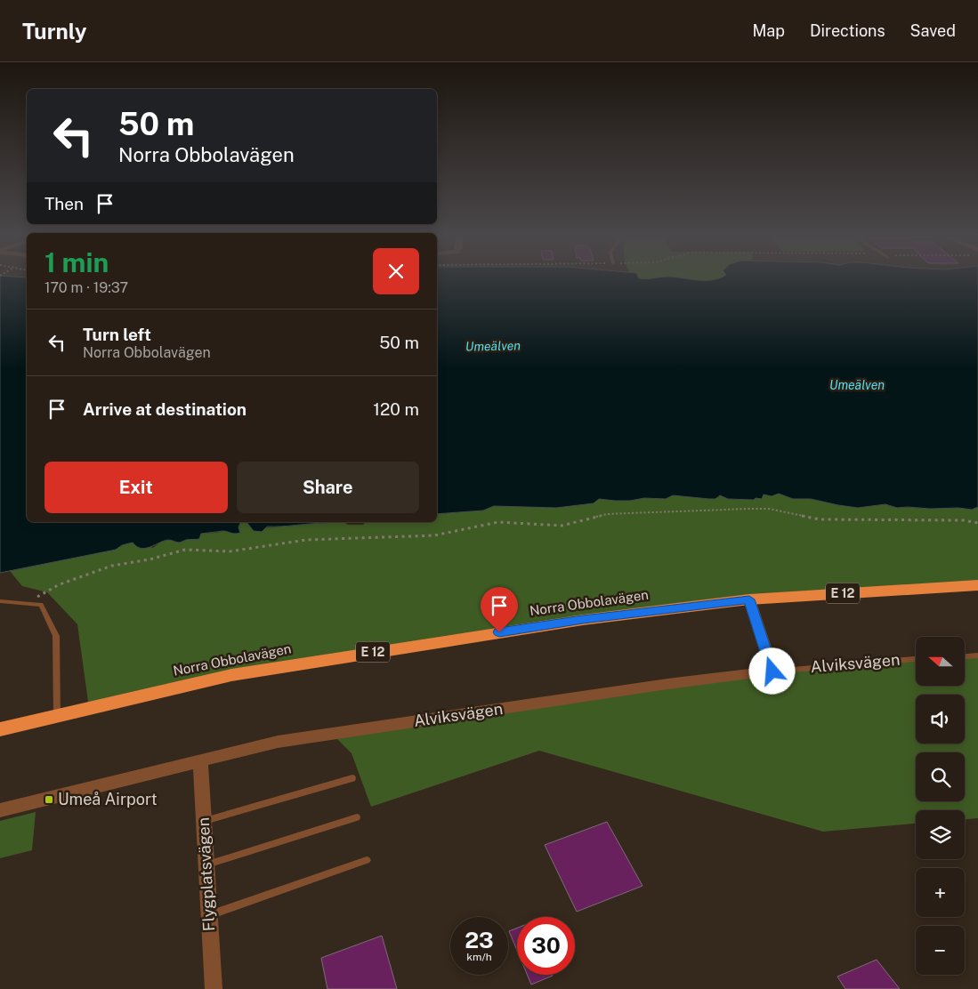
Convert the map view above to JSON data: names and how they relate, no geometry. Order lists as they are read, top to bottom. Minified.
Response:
{"streets":{"highway":["E 12","Norra Obbolavägen"],"street":["Alviksvägen","Flygplatsvägen"]},"crossings":[["Alviksvägen","Flygplatsvägen"]],"water":["Umeälven"],"places":{"transit":["Umeå Airport"]},"north":"left","page":{"header":"Turnly","nav":["Map","Directions","Saved"],"turn":["50 m","Norra Obbolavägen"],"then":"Then","heading":["1 min","170 m · 19:37"],"list":[{"name":"Turn left","note":"Norra Obbolavägen","value":"50 m"},{"name":"Arrive at destination","value":"120 m"}],"buttons":["Exit","Share"],"map_buttons":["+","−"],"speed":"23 km/h","limit":"30"}}
